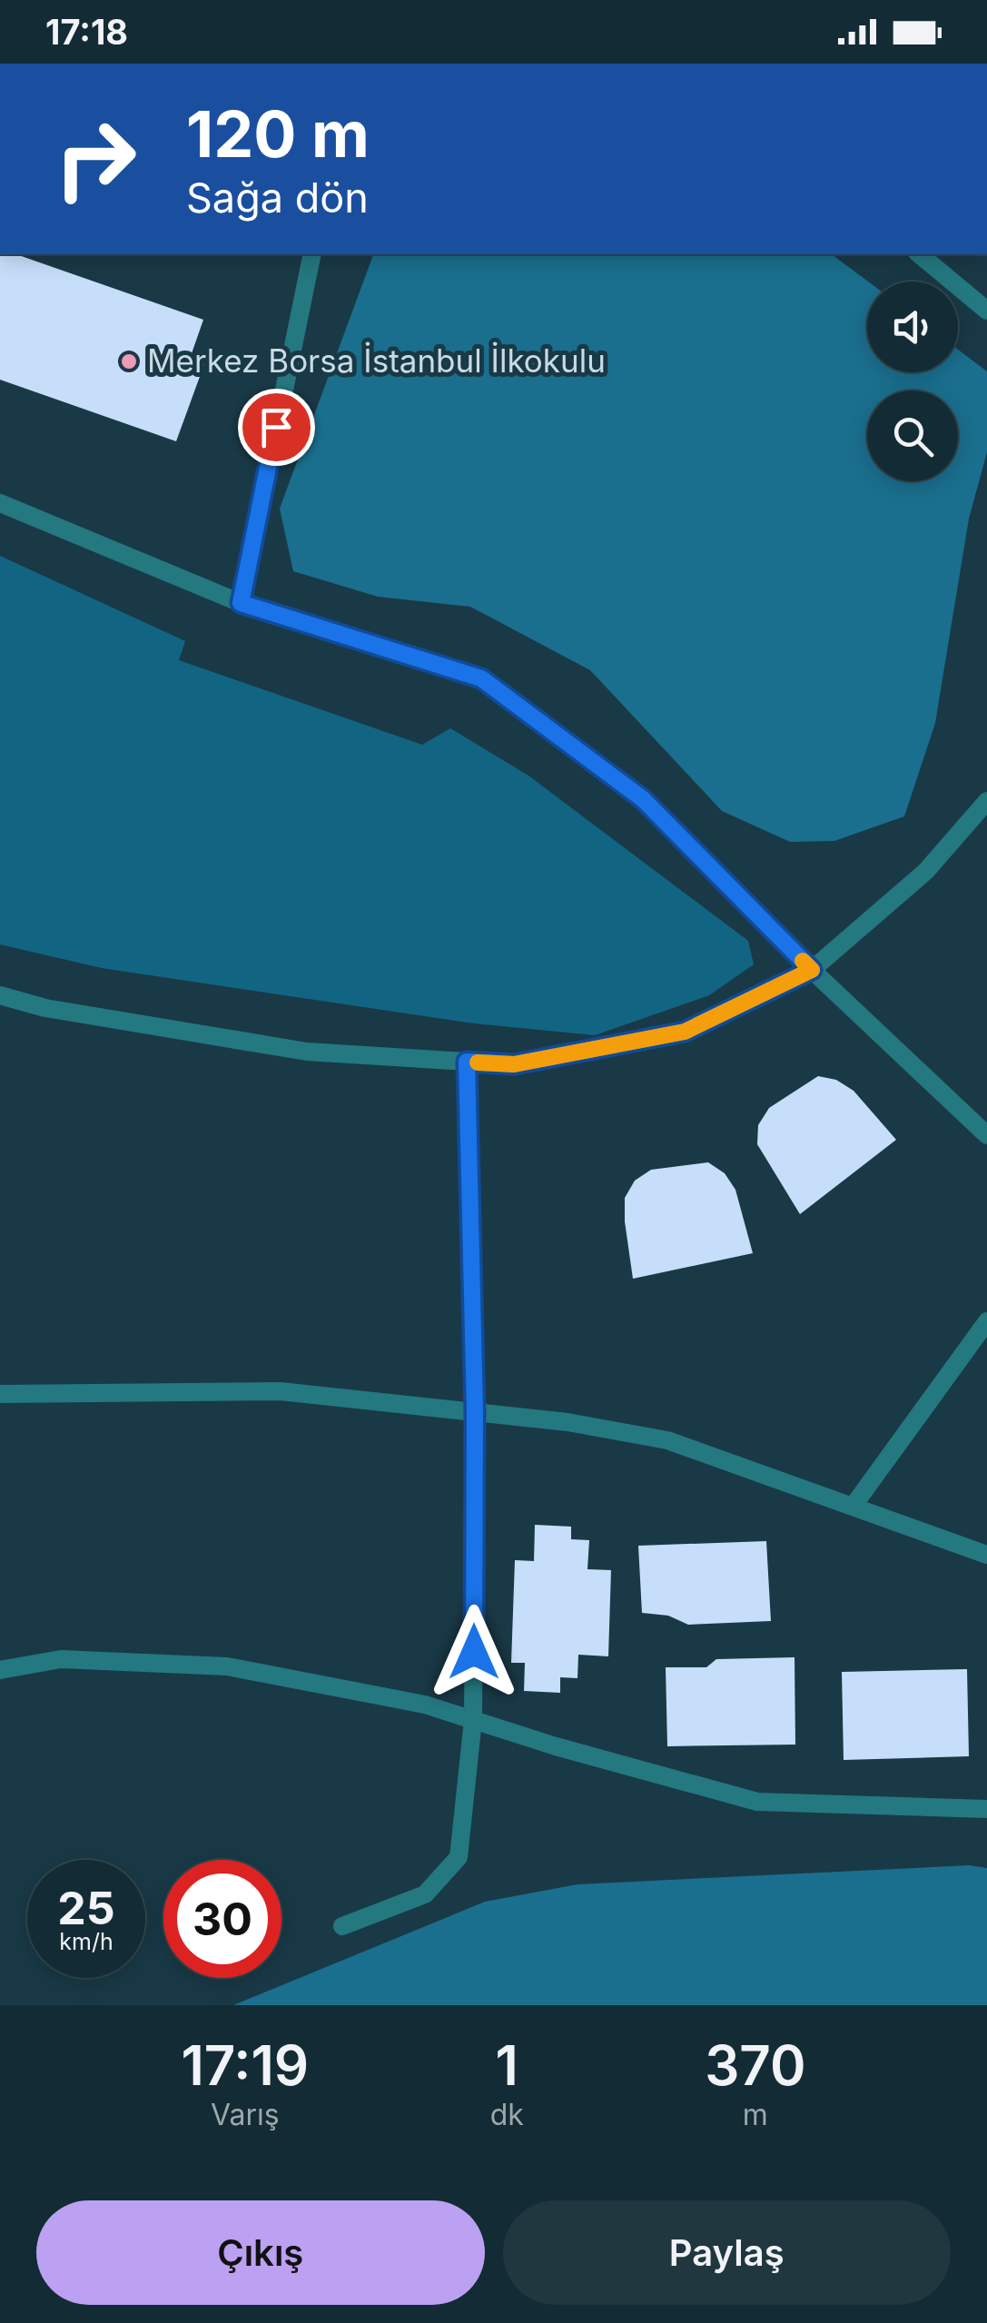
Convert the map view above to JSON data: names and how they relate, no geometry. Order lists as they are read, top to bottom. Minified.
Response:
{"places":["Merkez Borsa İstanbul İlkokulu"],"page":{"status":"17:18","turn":["120 m","Sağa dön"],"speed":"25 km/h","limit":"30","eta":["17:19","Varış","1","dk","370","m"],"buttons":["Çıkış","Paylaş"]}}
